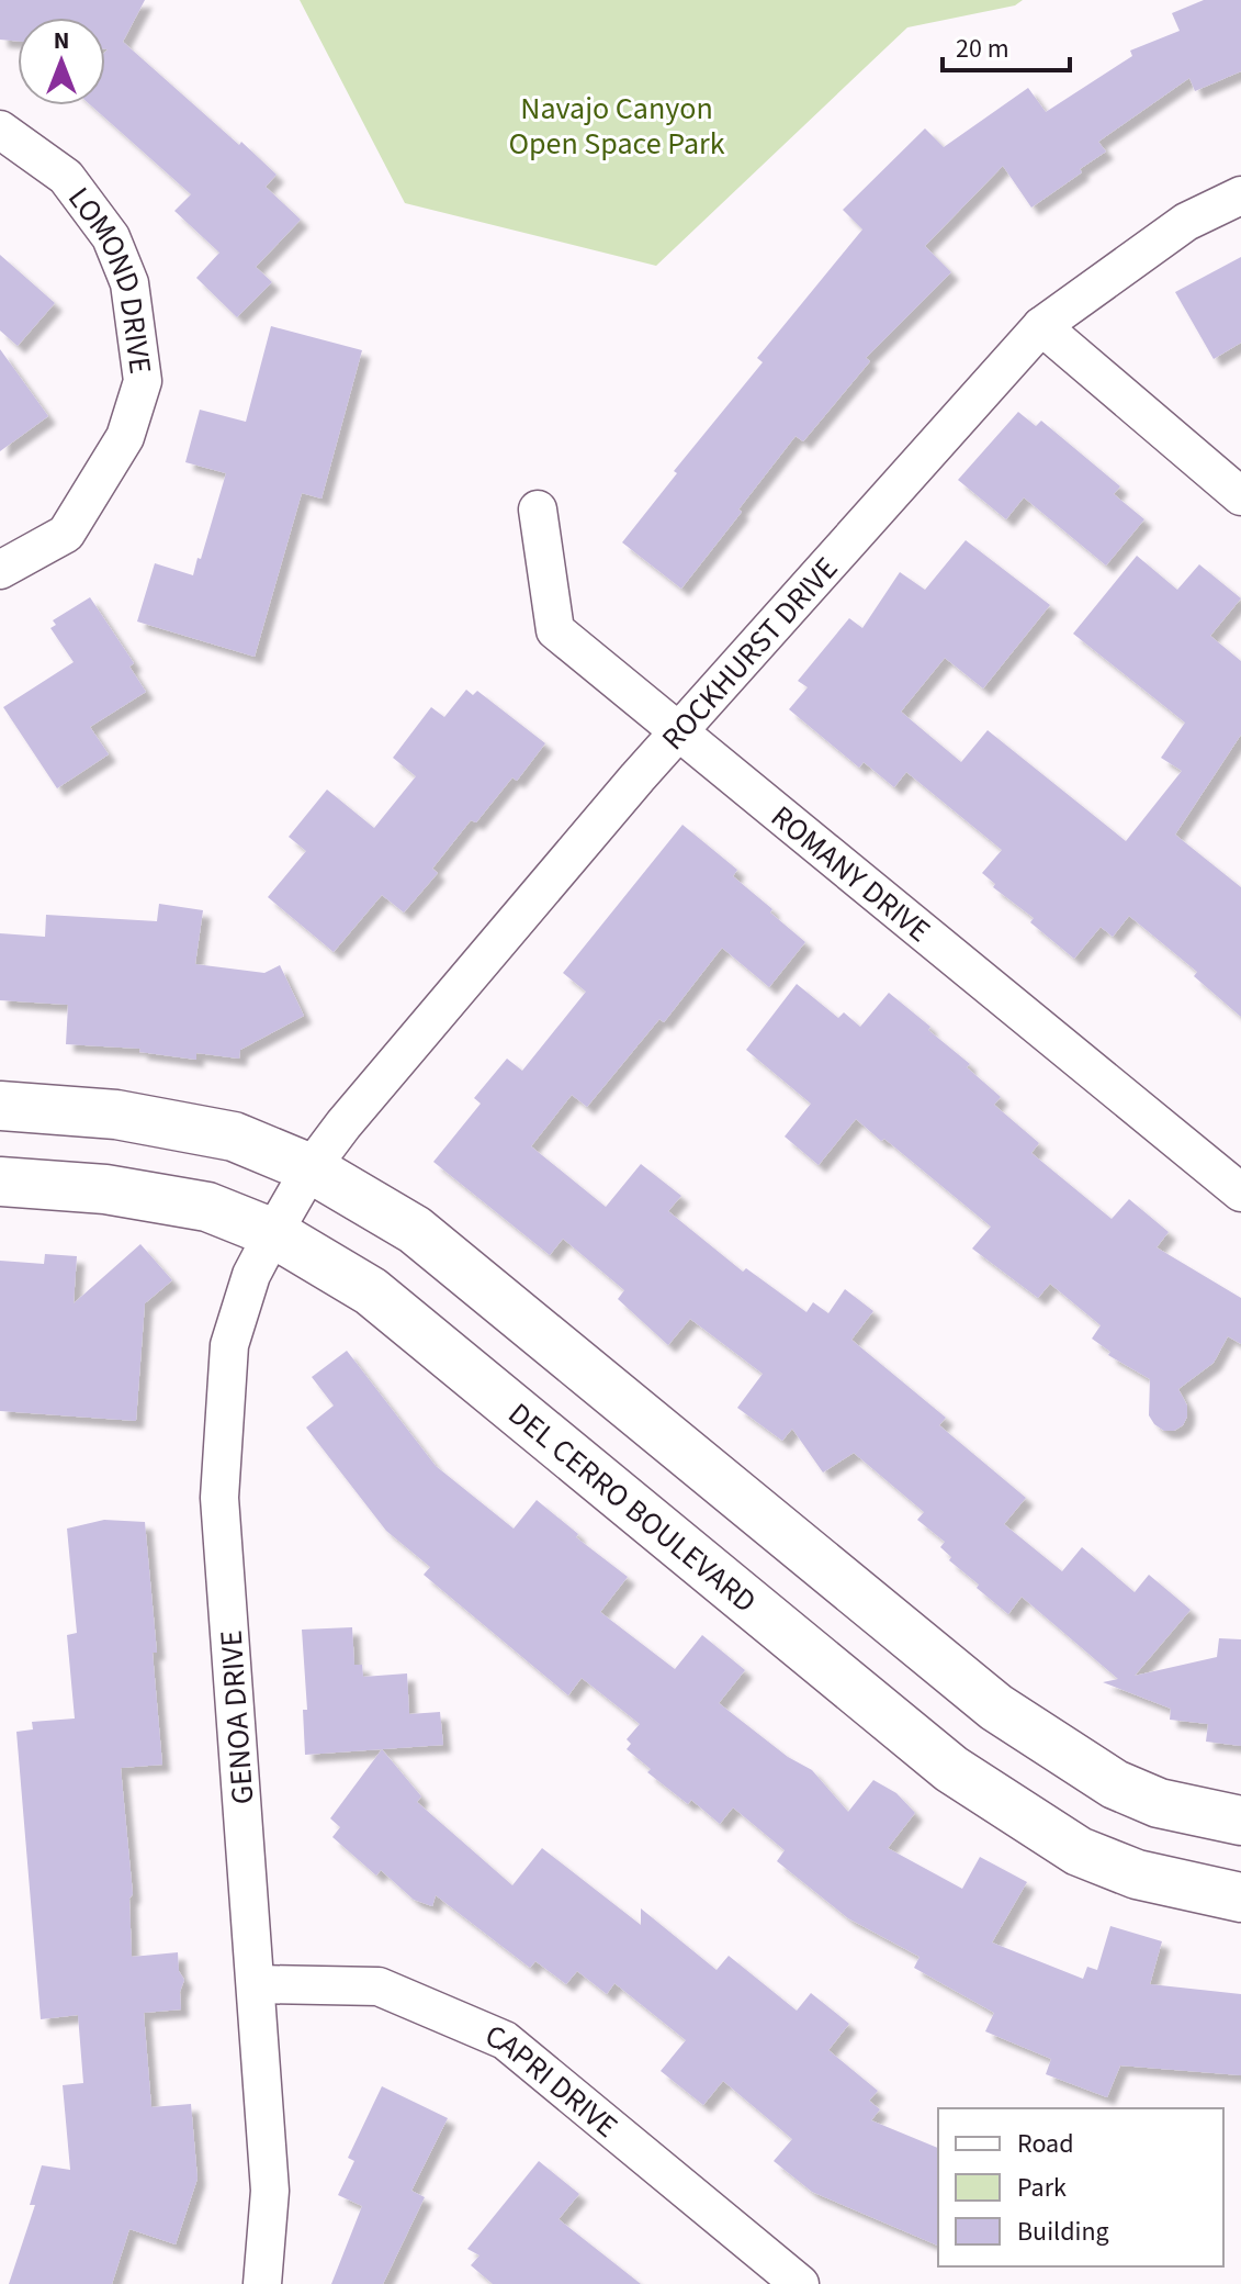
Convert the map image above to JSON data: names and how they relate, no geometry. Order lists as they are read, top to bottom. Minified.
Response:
{"streets":{"street":["LOMOND DRIVE","ROCKHURST DRIVE","ROMANY DRIVE","DEL CERRO BOULEVARD","GENOA DRIVE","CAPRI DRIVE"]},"crossings":[["ROCKHURST DRIVE","ROMANY DRIVE"],["ROCKHURST DRIVE","GENOA DRIVE"],["DEL CERRO BOULEVARD","GENOA DRIVE"],["GENOA DRIVE","CAPRI DRIVE"]],"parks":["Navajo Canyon Open Space Park"],"legend":["Road","Park","Building"],"scale_bar":"20 m","north":"top"}
